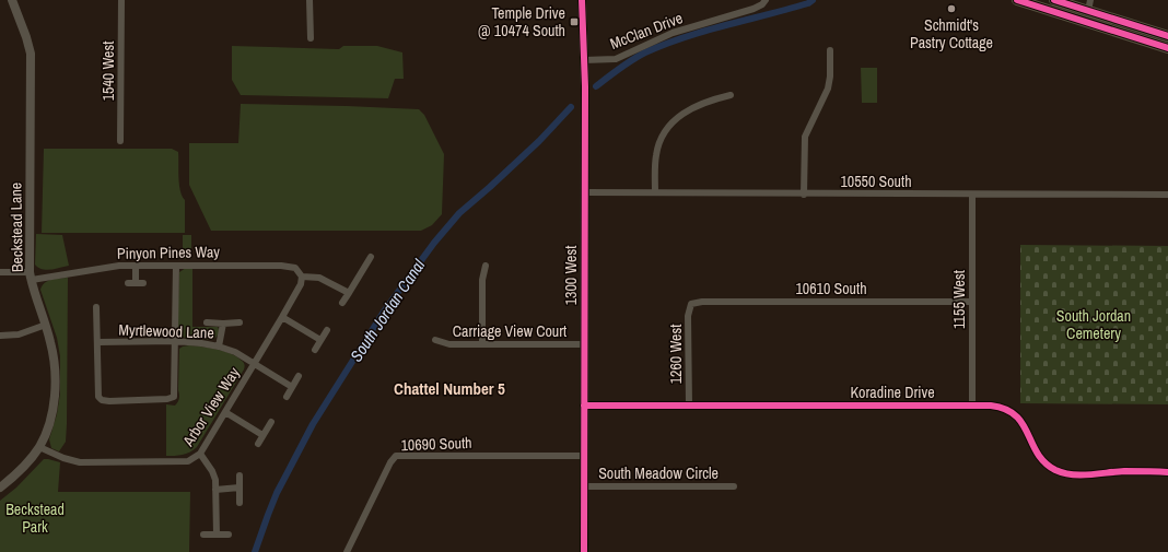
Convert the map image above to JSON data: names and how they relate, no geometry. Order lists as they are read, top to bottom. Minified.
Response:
{"streets":{"street":["McClan Drive","1540 West","10550 South","Beckstead Lane","Pinyon Pines Way","1300 West","10610 South","1155 West","Myrtlewood Lane","Carriage View Court","1260 West","Koradine Drive","Arbor View Way","10690 South","South Meadow Circle"]},"crossings":[["McClan Drive","1300 West"],["10550 South","1300 West"],["10550 South","1155 West"],["Beckstead Lane","Pinyon Pines Way"],["Beckstead Lane","Arbor View Way"],["Pinyon Pines Way","Arbor View Way"],["1300 West","Carriage View Court"],["1300 West","Koradine Drive"],["1300 West","10690 South"],["1300 West","South Meadow Circle"],["10610 South","1155 West"],["10610 South","1260 West"],["1155 West","Koradine Drive"],["Myrtlewood Lane","Arbor View Way"],["1260 West","Koradine Drive"]],"districts":["Chattel Number 5"],"water":["South Jordan Canal"],"parks":["South Jordan Cemetery","Beckstead Park"],"places":{"other":["Schmidt's Pastry Cottage"],"transit":["Temple Drive @ 10474 South"]}}
